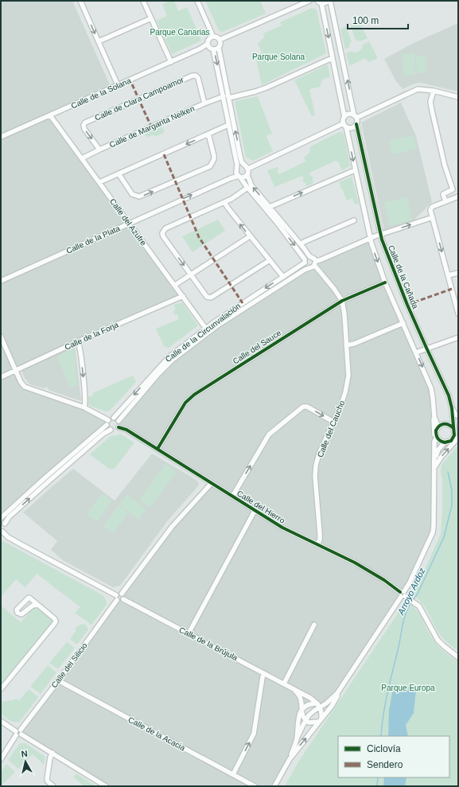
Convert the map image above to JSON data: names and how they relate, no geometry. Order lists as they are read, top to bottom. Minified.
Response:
{"streets":{"street":["Calle de la Solana","Calle de Clara Campoamor","Calle de Margarita Nelken","Calle del Azufre","Calle de la Plata","Calle de la Cañada","Calle de la Circunvalación","Calle de la Forja","Calle del Sauce","Calle del Caucho","Calle del Hierro","Calle de la Brújula","Calle del Silicio","Calle de la Acacia"]},"crossings":[["Calle de la Solana","Calle del Azufre"],["Calle de Clara Campoamor","Calle de Margarita Nelken"],["Calle de Margarita Nelken","Calle del Azufre"],["Calle del Azufre","Calle de la Plata"],["Calle del Azufre","Calle de la Circunvalación"],["Calle del Azufre","Calle de la Forja"],["Calle de la Circunvalación","Calle del Caucho"],["Calle de la Circunvalación","Calle del Hierro"],["Calle del Sauce","Calle del Caucho"],["Calle del Sauce","Calle del Hierro"],["Calle del Caucho","Calle del Hierro"],["Calle del Silicio","Calle de la Acacia"]],"one_way":["Calle de la Plata"],"water":["Arroyo Ardoz"],"parks":["Parque Canarias","Parque Solana","Parque Europa"],"legend":["Ciclovía","Sendero"],"scale_bar":"100 m","north":"top"}
